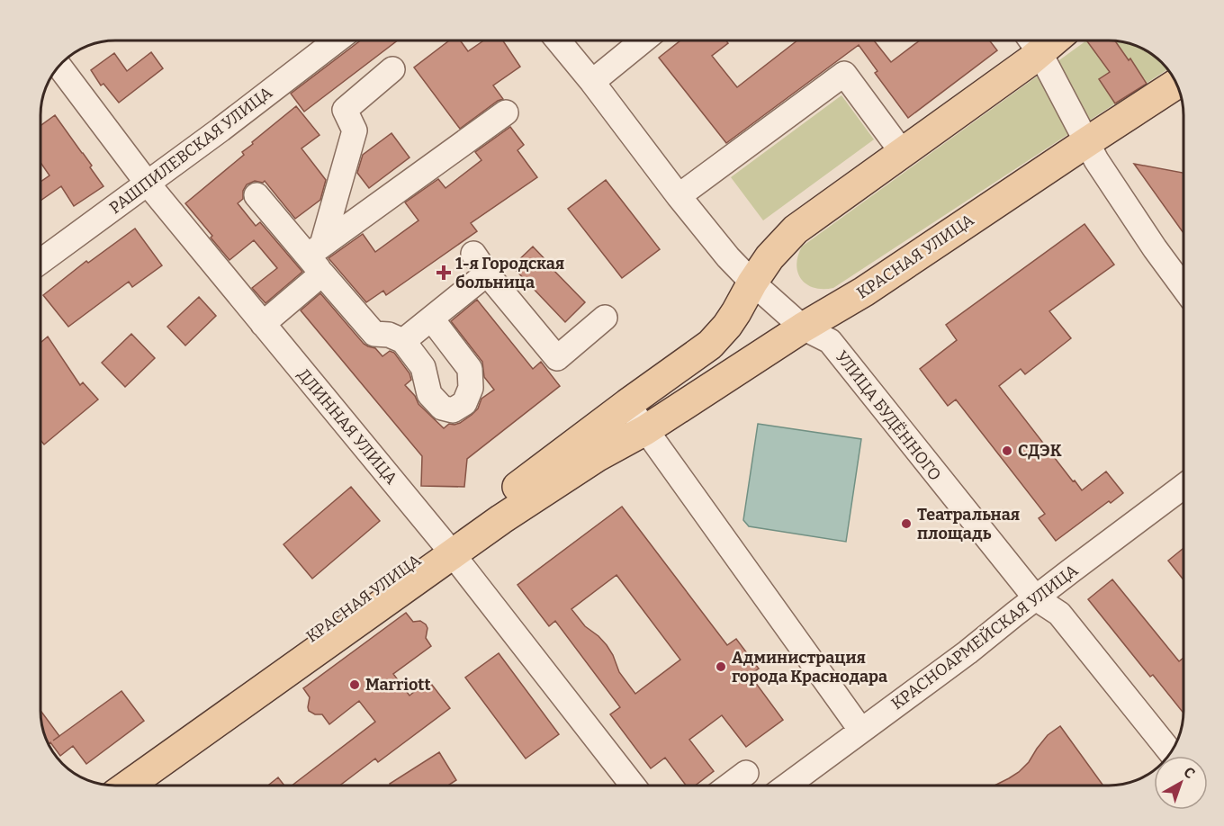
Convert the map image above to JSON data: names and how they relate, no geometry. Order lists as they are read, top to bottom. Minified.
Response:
{"streets":{"main road":["КРАСНАЯ УЛИЦА"],"street":["РАШПИЛЕВСКАЯ УЛИЦА","УЛИЦА БУДЁННОГО","ДЛИННАЯ УЛИЦА","КРАСНОАРМЕЙСКАЯ УЛИЦА"]},"crossings":[["РАШПИЛЕВСКАЯ УЛИЦА","ДЛИННАЯ УЛИЦА"],["КРАСНАЯ УЛИЦА","УЛИЦА БУДЁННОГО"],["КРАСНАЯ УЛИЦА","ДЛИННАЯ УЛИЦА"],["УЛИЦА БУДЁННОГО","КРАСНОАРМЕЙСКАЯ УЛИЦА"]],"places":{"health":["1-я Городская больница"],"other":["СДЭК","Театральная площадь","Администрация города Краснодара","Marriott"]},"north":"top right"}
